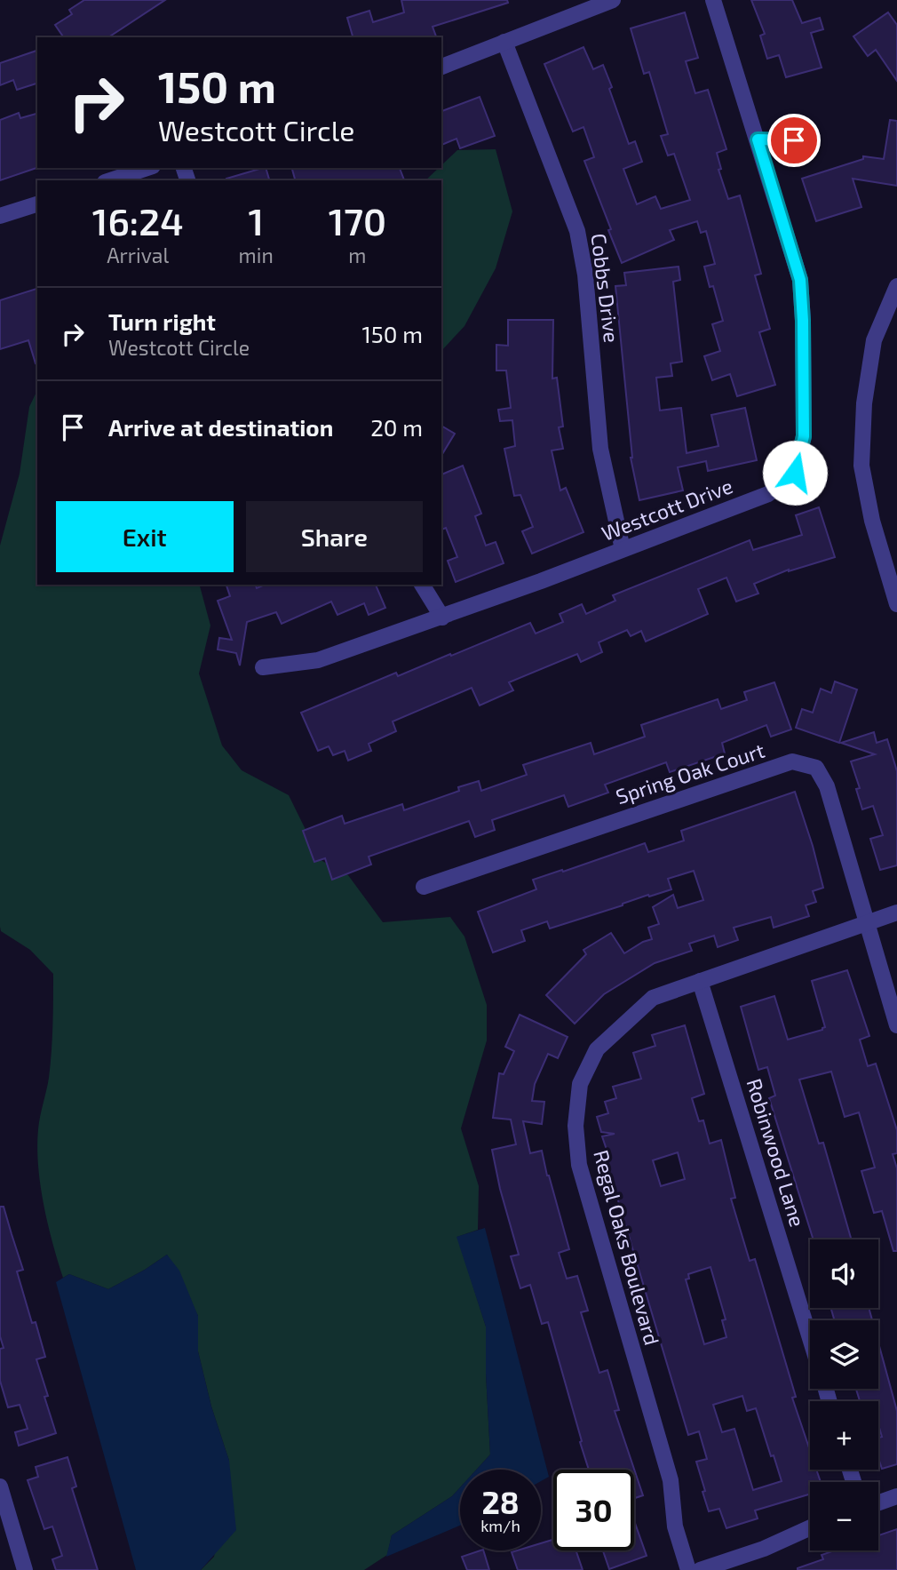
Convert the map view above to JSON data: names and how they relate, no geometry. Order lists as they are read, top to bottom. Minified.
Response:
{"streets":{"street":["Cobbs Drive","Westcott Drive","Spring Oak Court","Robinwood Lane","Regal Oaks Boulevard"]},"crossings":[["Cobbs Drive","Westcott Drive"],["Spring Oak Court","Regal Oaks Boulevard"],["Robinwood Lane","Regal Oaks Boulevard"]],"page":{"turn":["150 m","Westcott Circle"],"eta":["16:24","Arrival","1","min","170","m"],"list":[{"name":"Turn right","note":"Westcott Circle","value":"150 m"},{"name":"Arrive at destination","value":"20 m"}],"buttons":["Exit","Share"],"map_buttons":["+","−"],"speed":"28 km/h","limit":"30"}}
